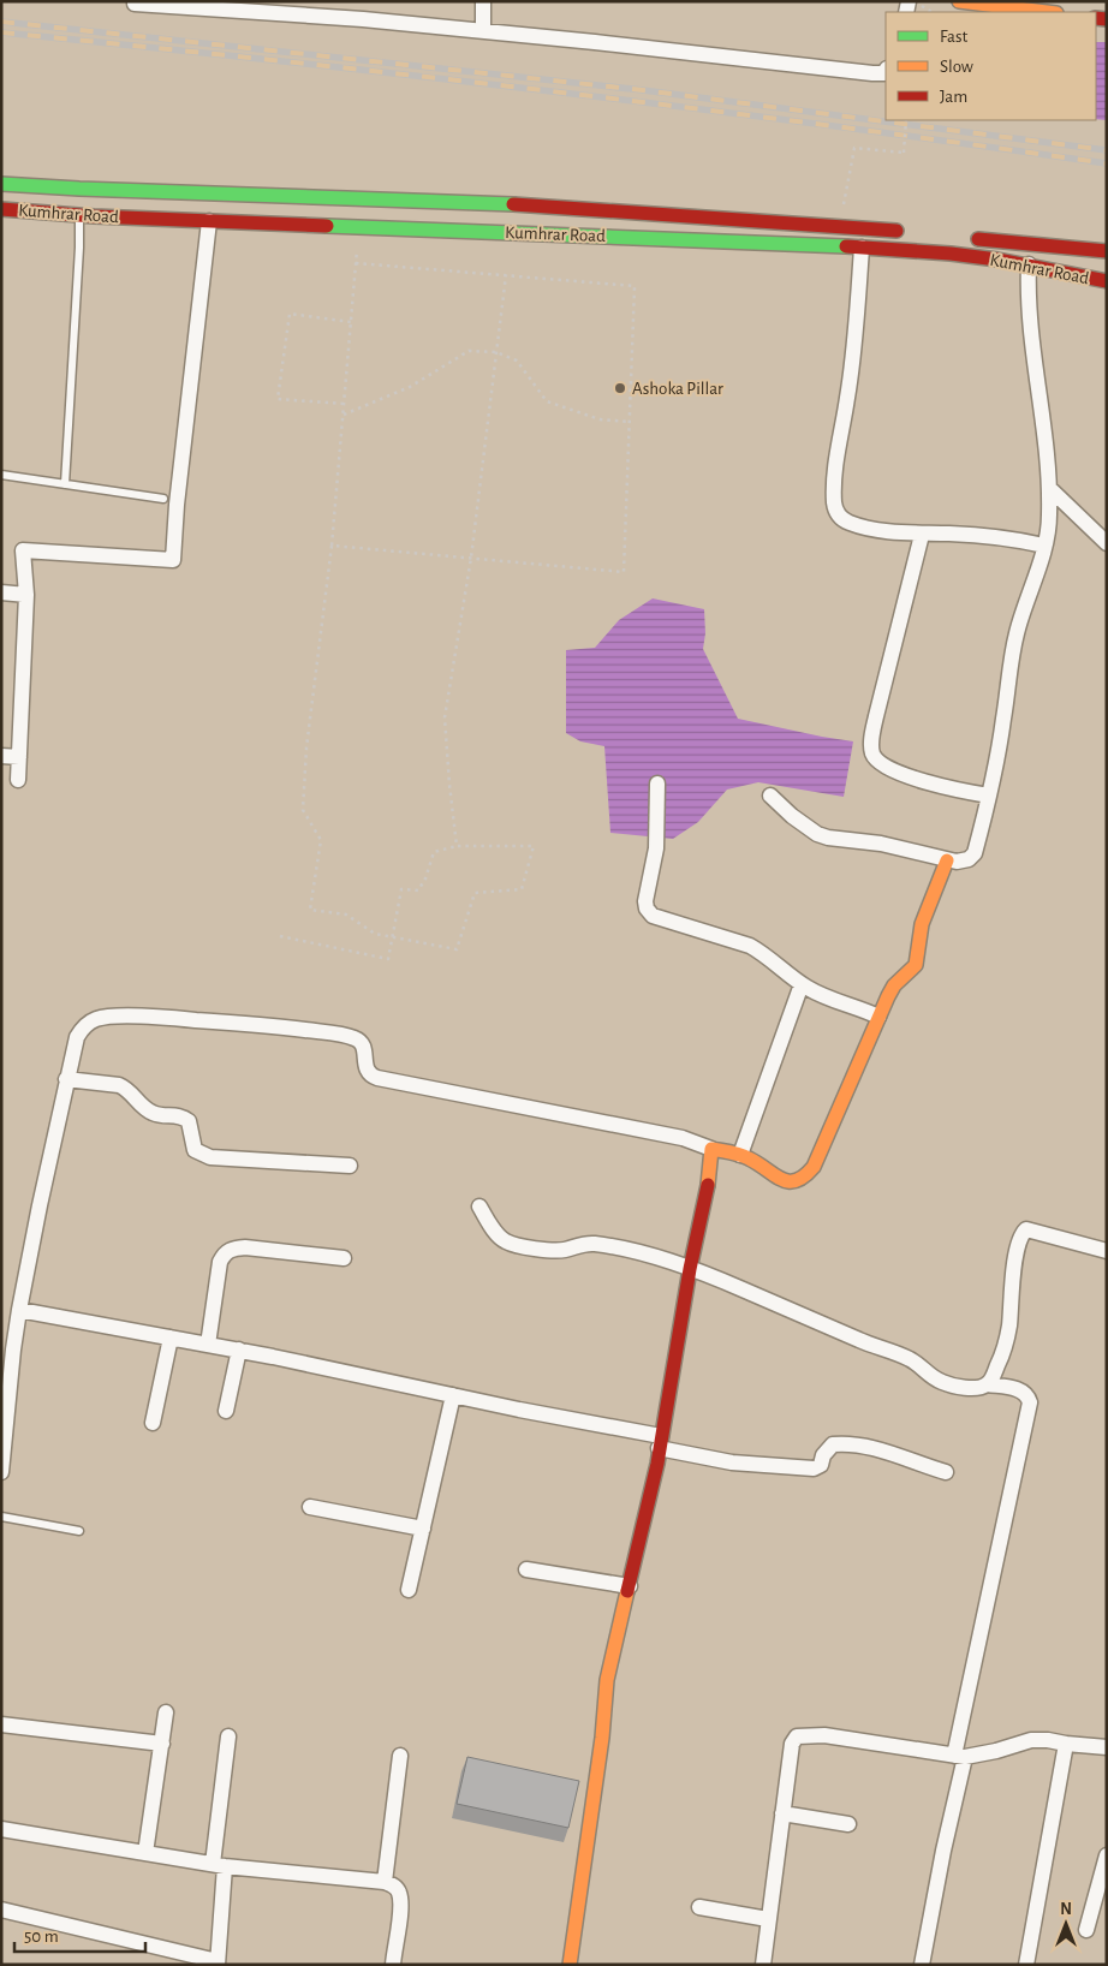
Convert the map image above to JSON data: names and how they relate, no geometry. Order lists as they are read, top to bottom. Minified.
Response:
{"streets":{"main road":["Kumhrar Road"]},"places":["Ashoka Pillar"],"legend":["Fast","Slow","Jam"],"scale_bar":"50 m","north":"top"}
